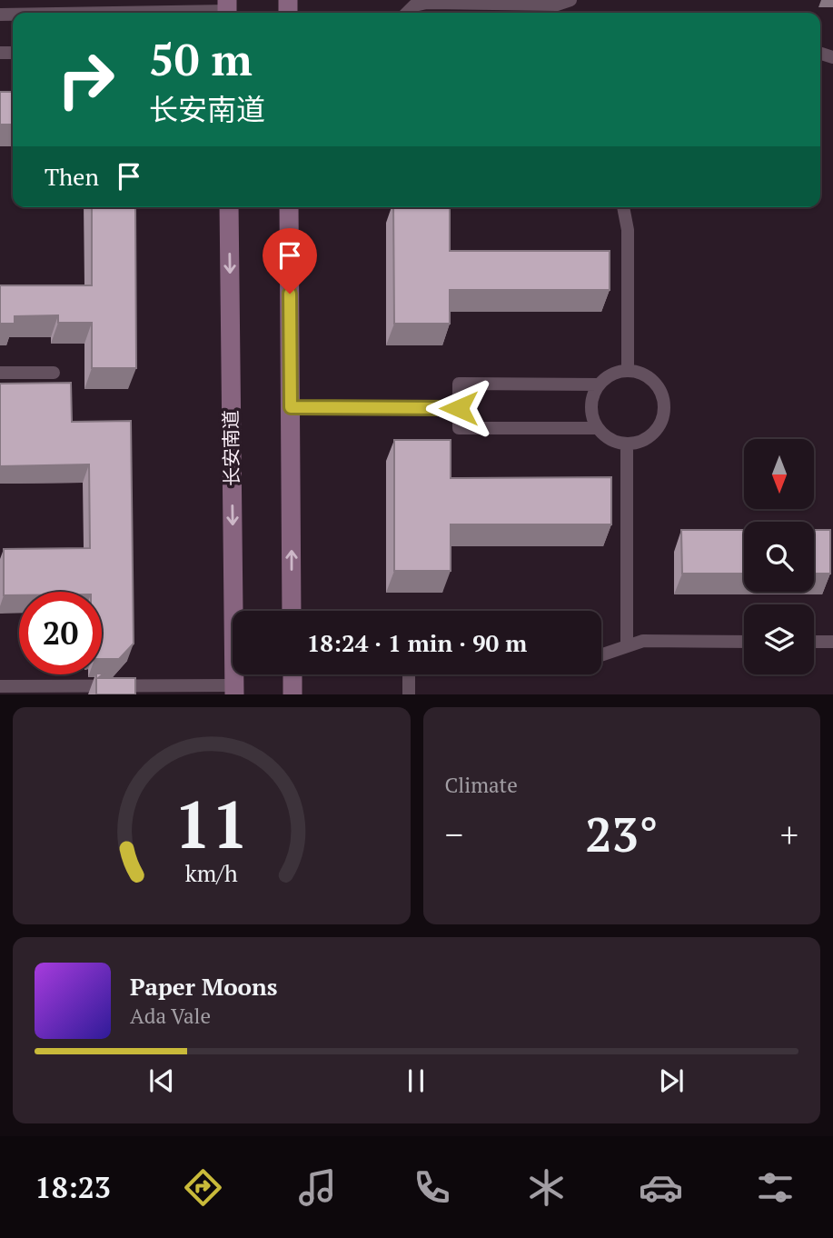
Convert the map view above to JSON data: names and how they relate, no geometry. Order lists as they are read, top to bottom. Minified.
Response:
{"streets":{"main road":["长安南道"]},"north":"bottom","page":{"turn":["50 m","长安南道"],"then":"Then","limit":"20","trip":"18:24 · 1 min · 90 m","tile":"Climate","heat":["−","23°","+"],"song":["Paper Moons","Ada Vale"],"tabs":"18:23","gauge":["11","km/h"]}}
